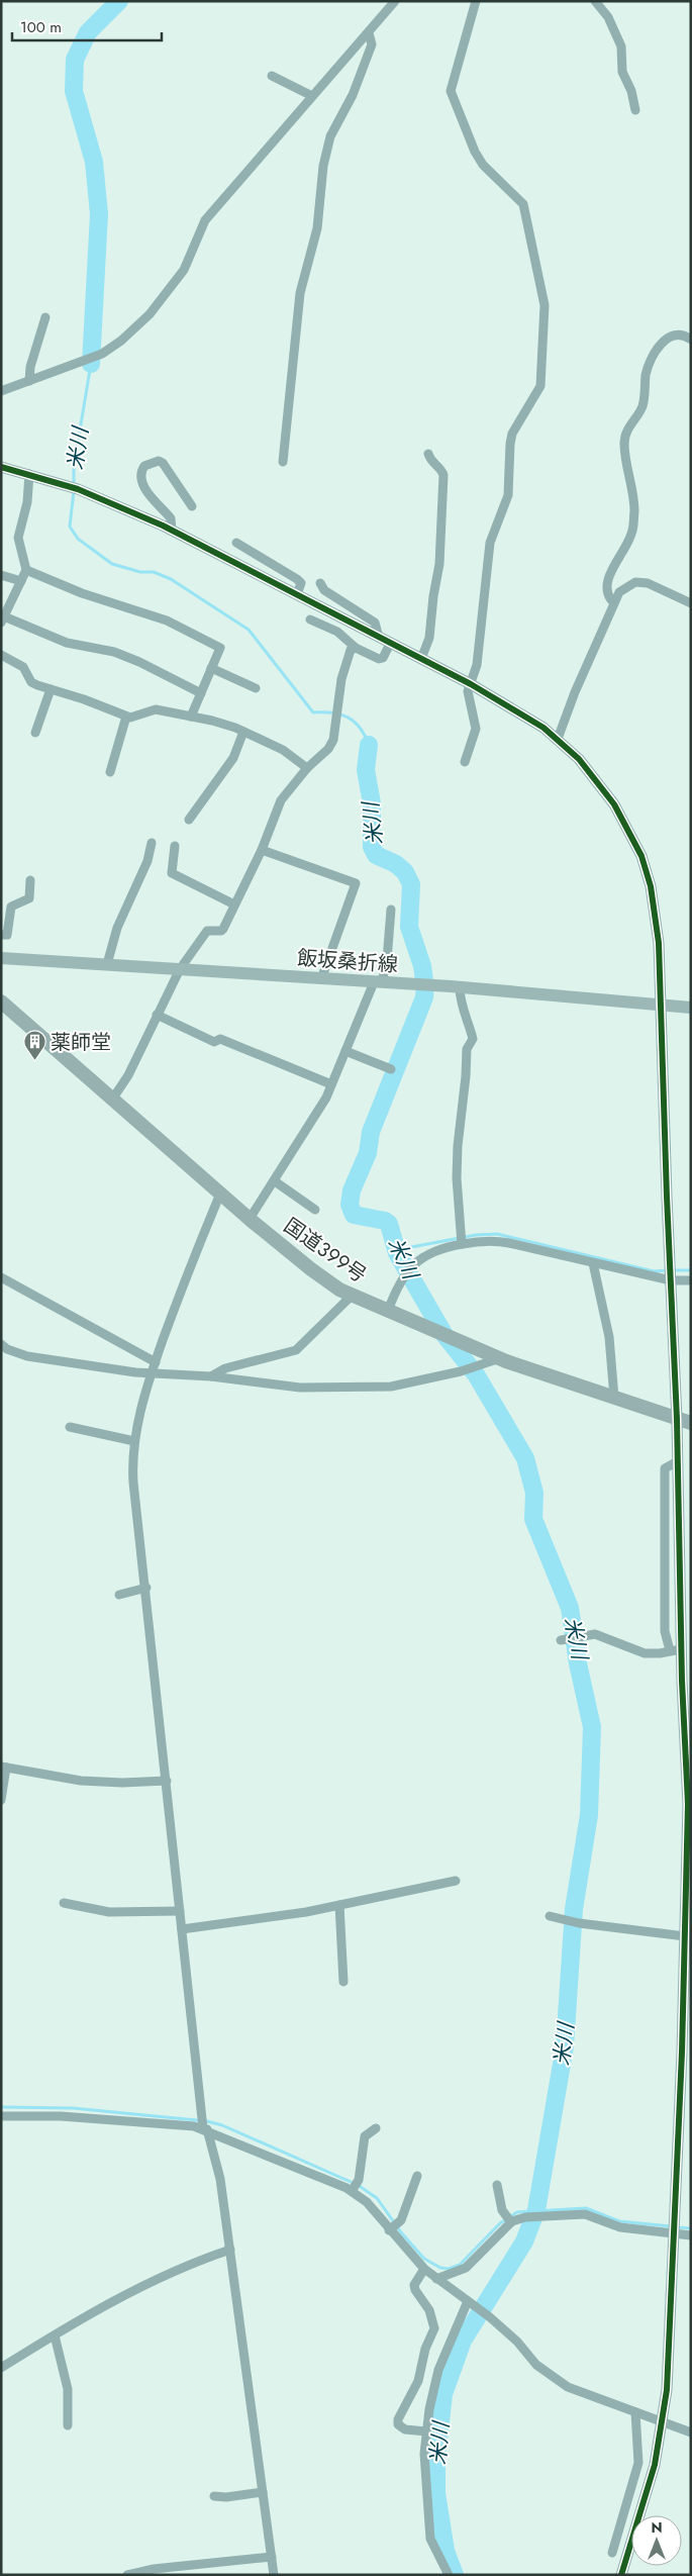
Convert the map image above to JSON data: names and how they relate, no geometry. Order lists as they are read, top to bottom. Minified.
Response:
{"streets":{"highway":["国道399号"],"main road":["飯坂桑折線"]},"water":["米川"],"places":{"building":["薬師堂"]},"scale_bar":"100 m","north":"top"}
